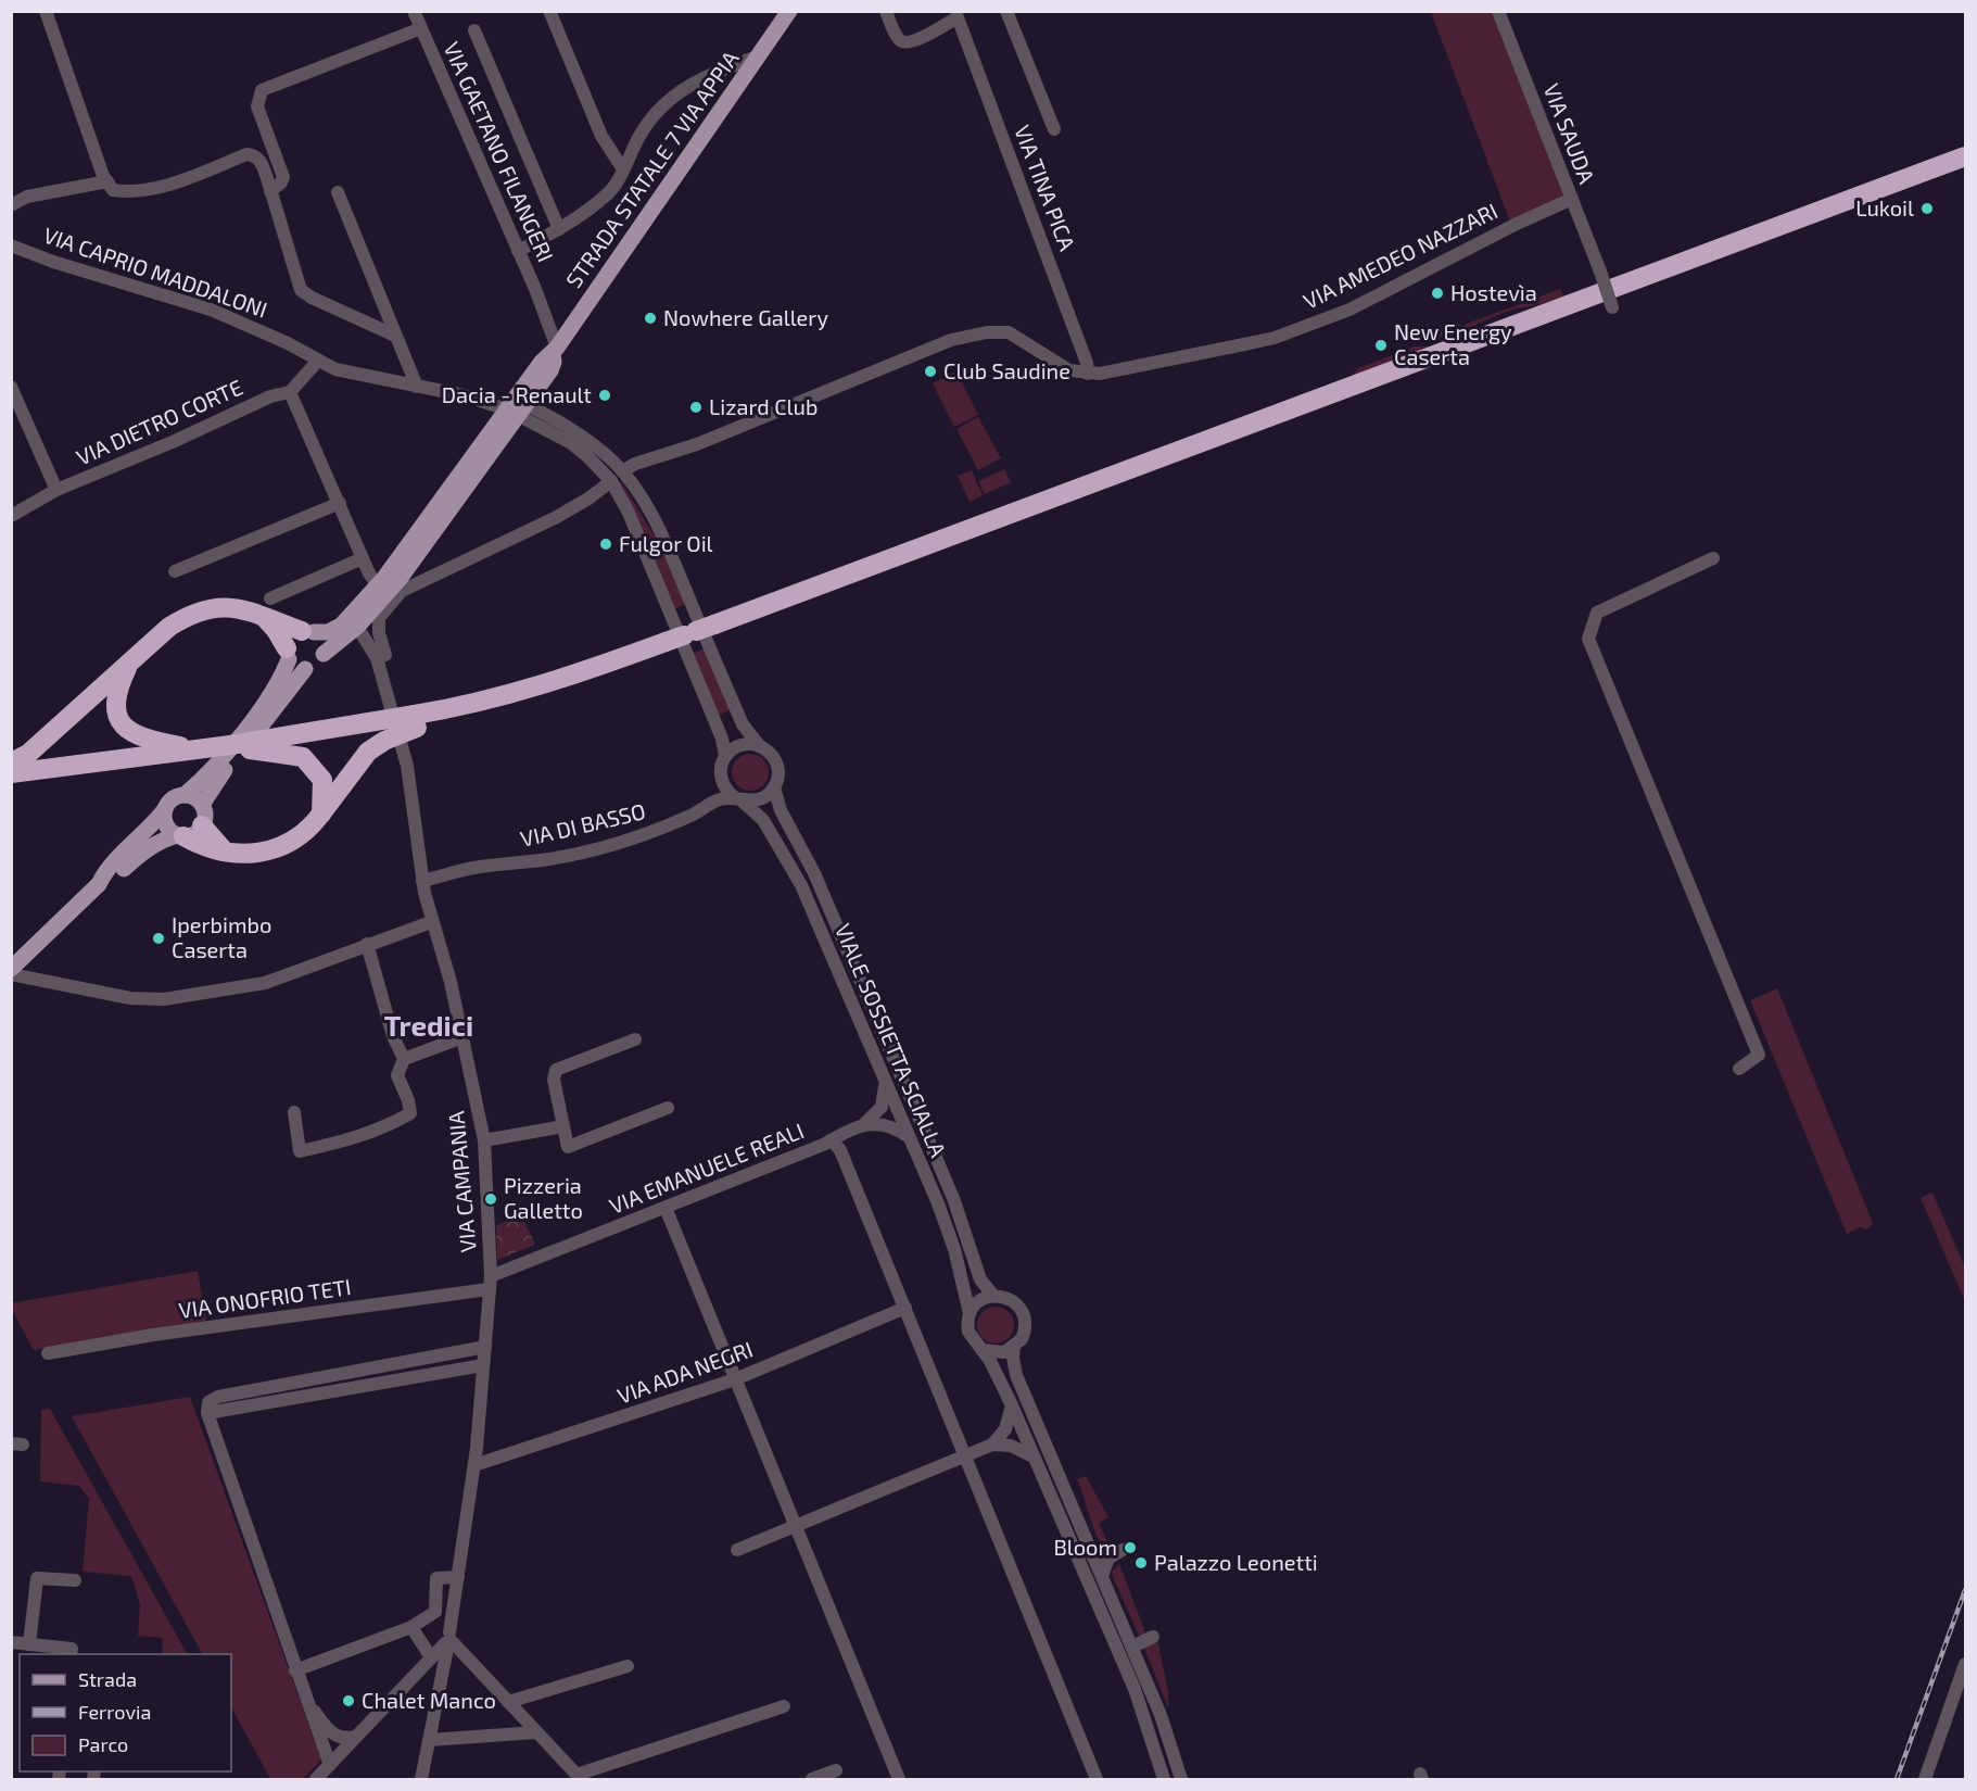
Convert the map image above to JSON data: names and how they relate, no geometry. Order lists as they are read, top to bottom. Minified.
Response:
{"streets":{"main road":["STRADA STATALE 7 VIA APPIA"],"street":["VIA SAUDA","VIA GAETANO FILANGERI","VIA TINA PICA","VIA AMEDEO NAZZARI","VIA CAPRIO MADDALONI","VIA DIETRO CORTE","VIA DI BASSO","VIALE SOSSIETTA SCIALLA","VIA EMANUELE REALI","VIA CAMPANIA","VIA ONOFRIO TETI","VIA ADA NEGRI"]},"crossings":[["VIA SAUDA","VIA AMEDEO NAZZARI"],["VIA GAETANO FILANGERI","STRADA STATALE 7 VIA APPIA"],["STRADA STATALE 7 VIA APPIA","VIA CAPRIO MADDALONI"],["STRADA STATALE 7 VIA APPIA","VIALE SOSSIETTA SCIALLA"],["STRADA STATALE 7 VIA APPIA","VIA CAMPANIA"],["VIA TINA PICA","VIA AMEDEO NAZZARI"],["VIA AMEDEO NAZZARI","VIALE SOSSIETTA SCIALLA"],["VIA CAPRIO MADDALONI","VIALE SOSSIETTA SCIALLA"],["VIA DI BASSO","VIALE SOSSIETTA SCIALLA"],["VIA DI BASSO","VIA CAMPANIA"],["VIALE SOSSIETTA SCIALLA","VIA EMANUELE REALI"],["VIA EMANUELE REALI","VIA CAMPANIA"],["VIA EMANUELE REALI","VIA ONOFRIO TETI"],["VIA CAMPANIA","VIA ONOFRIO TETI"],["VIA CAMPANIA","VIA ADA NEGRI"]],"districts":["Tredici"],"places":["Lukoil","Hostevìa","Nowhere Gallery","New Energy Caserta","Club Saudine","Dacia - Renault","Lizard Club","Fulgor Oil","Iperbimbo Caserta","Pizzeria Galletto","Bloom","Palazzo Leonetti","Chalet Manco"],"legend":["Strada","Ferrovia","Parco"]}
